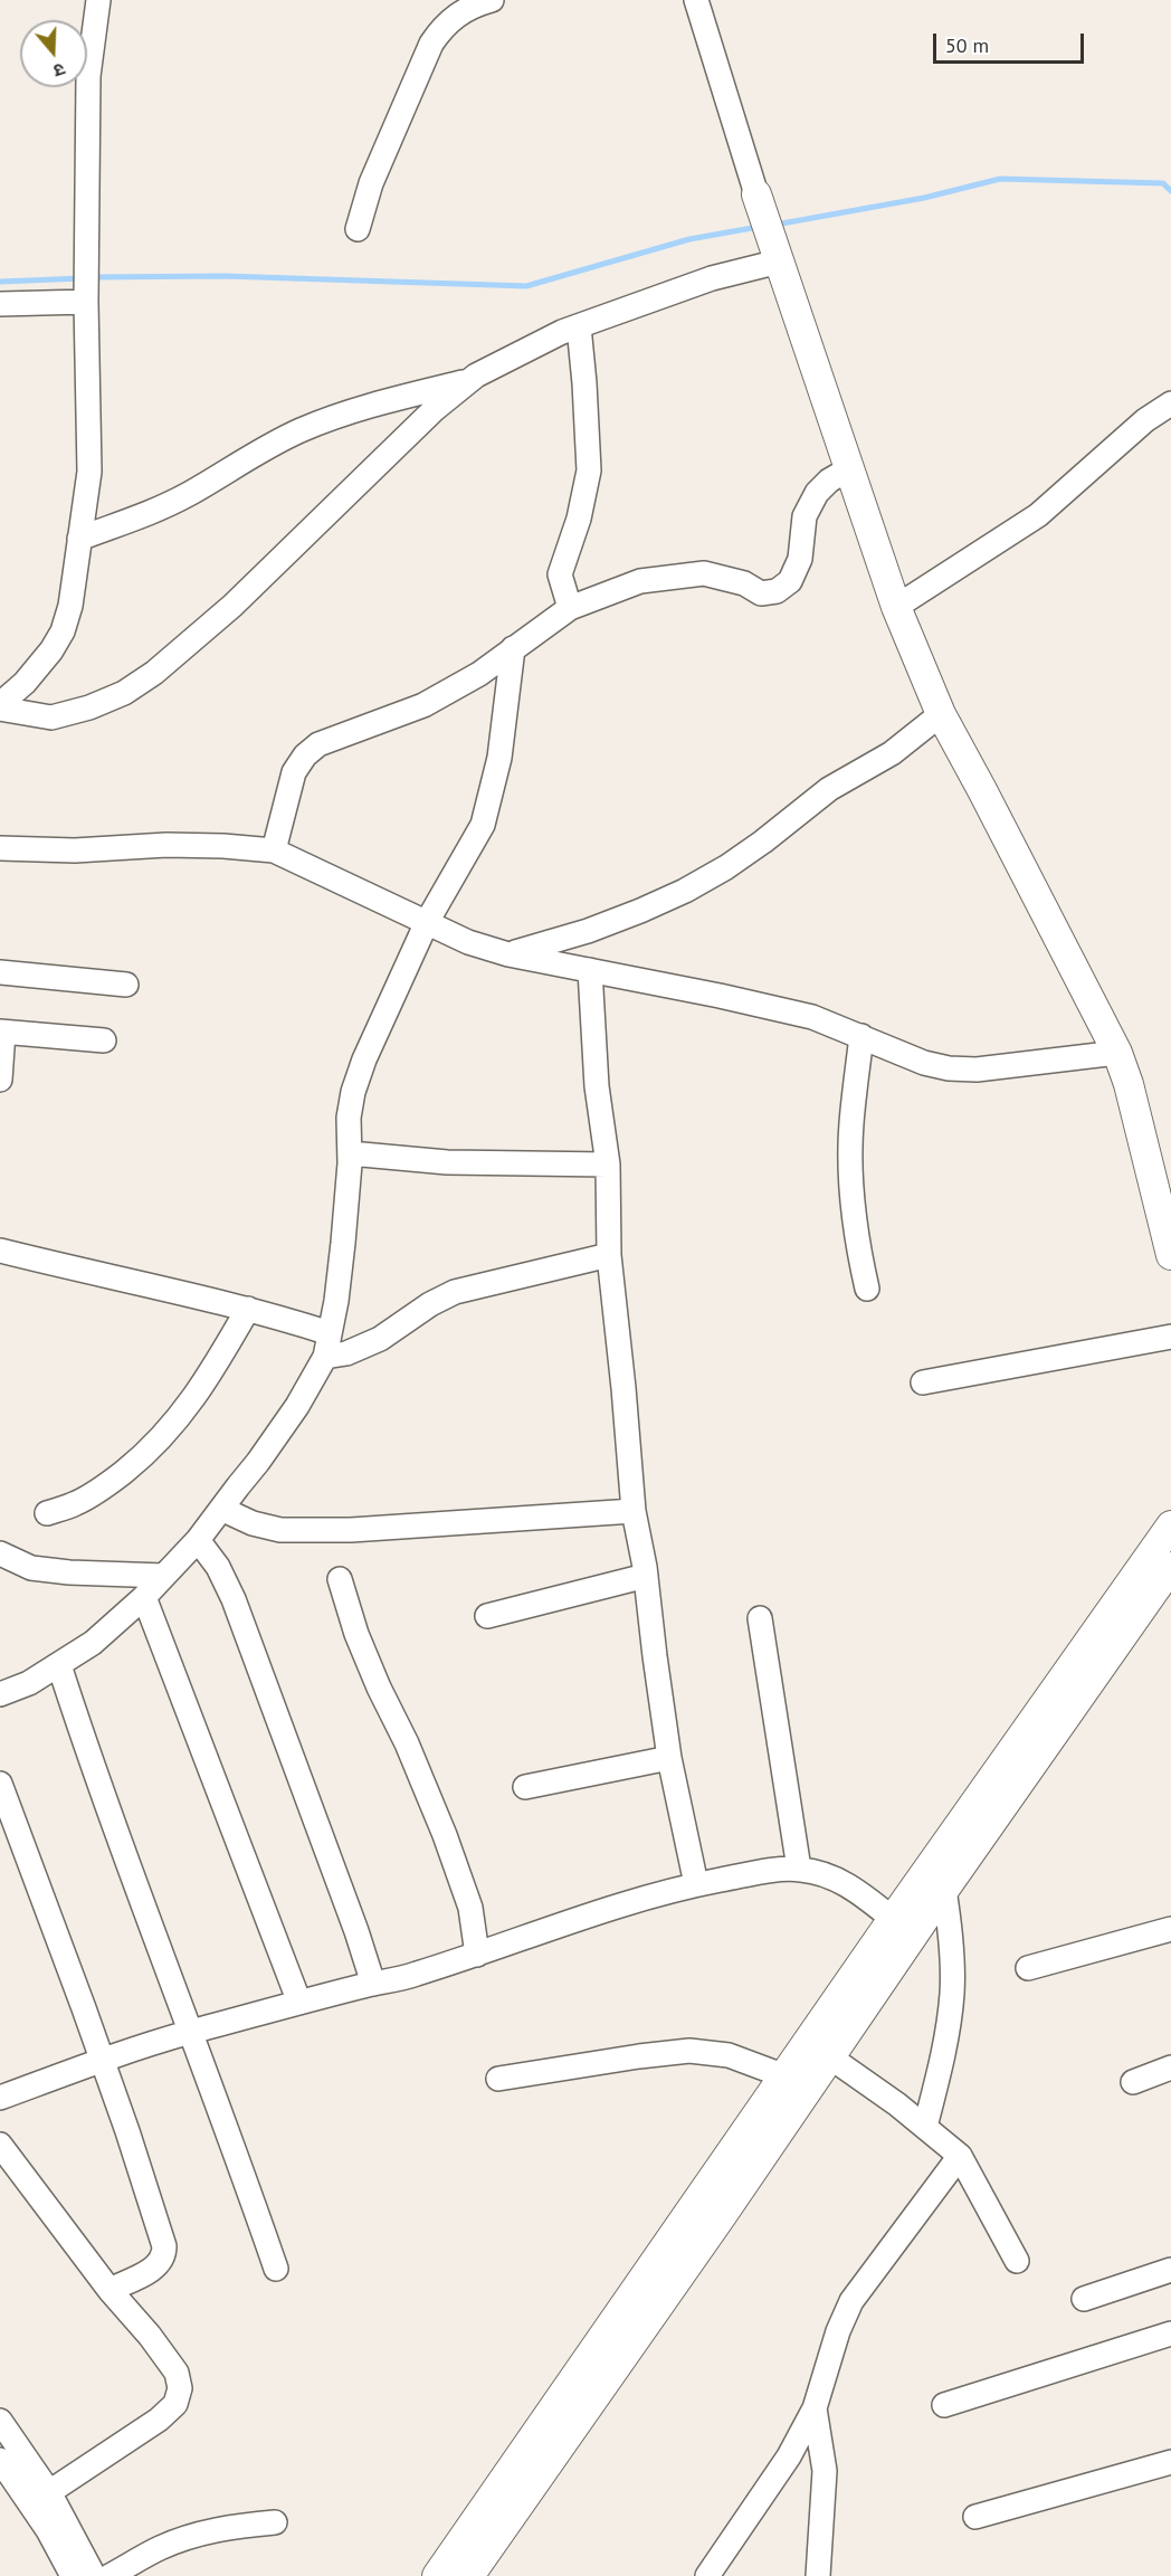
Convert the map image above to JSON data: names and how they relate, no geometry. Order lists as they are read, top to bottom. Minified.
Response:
{"scale_bar":"50 m","north":"bottom"}
